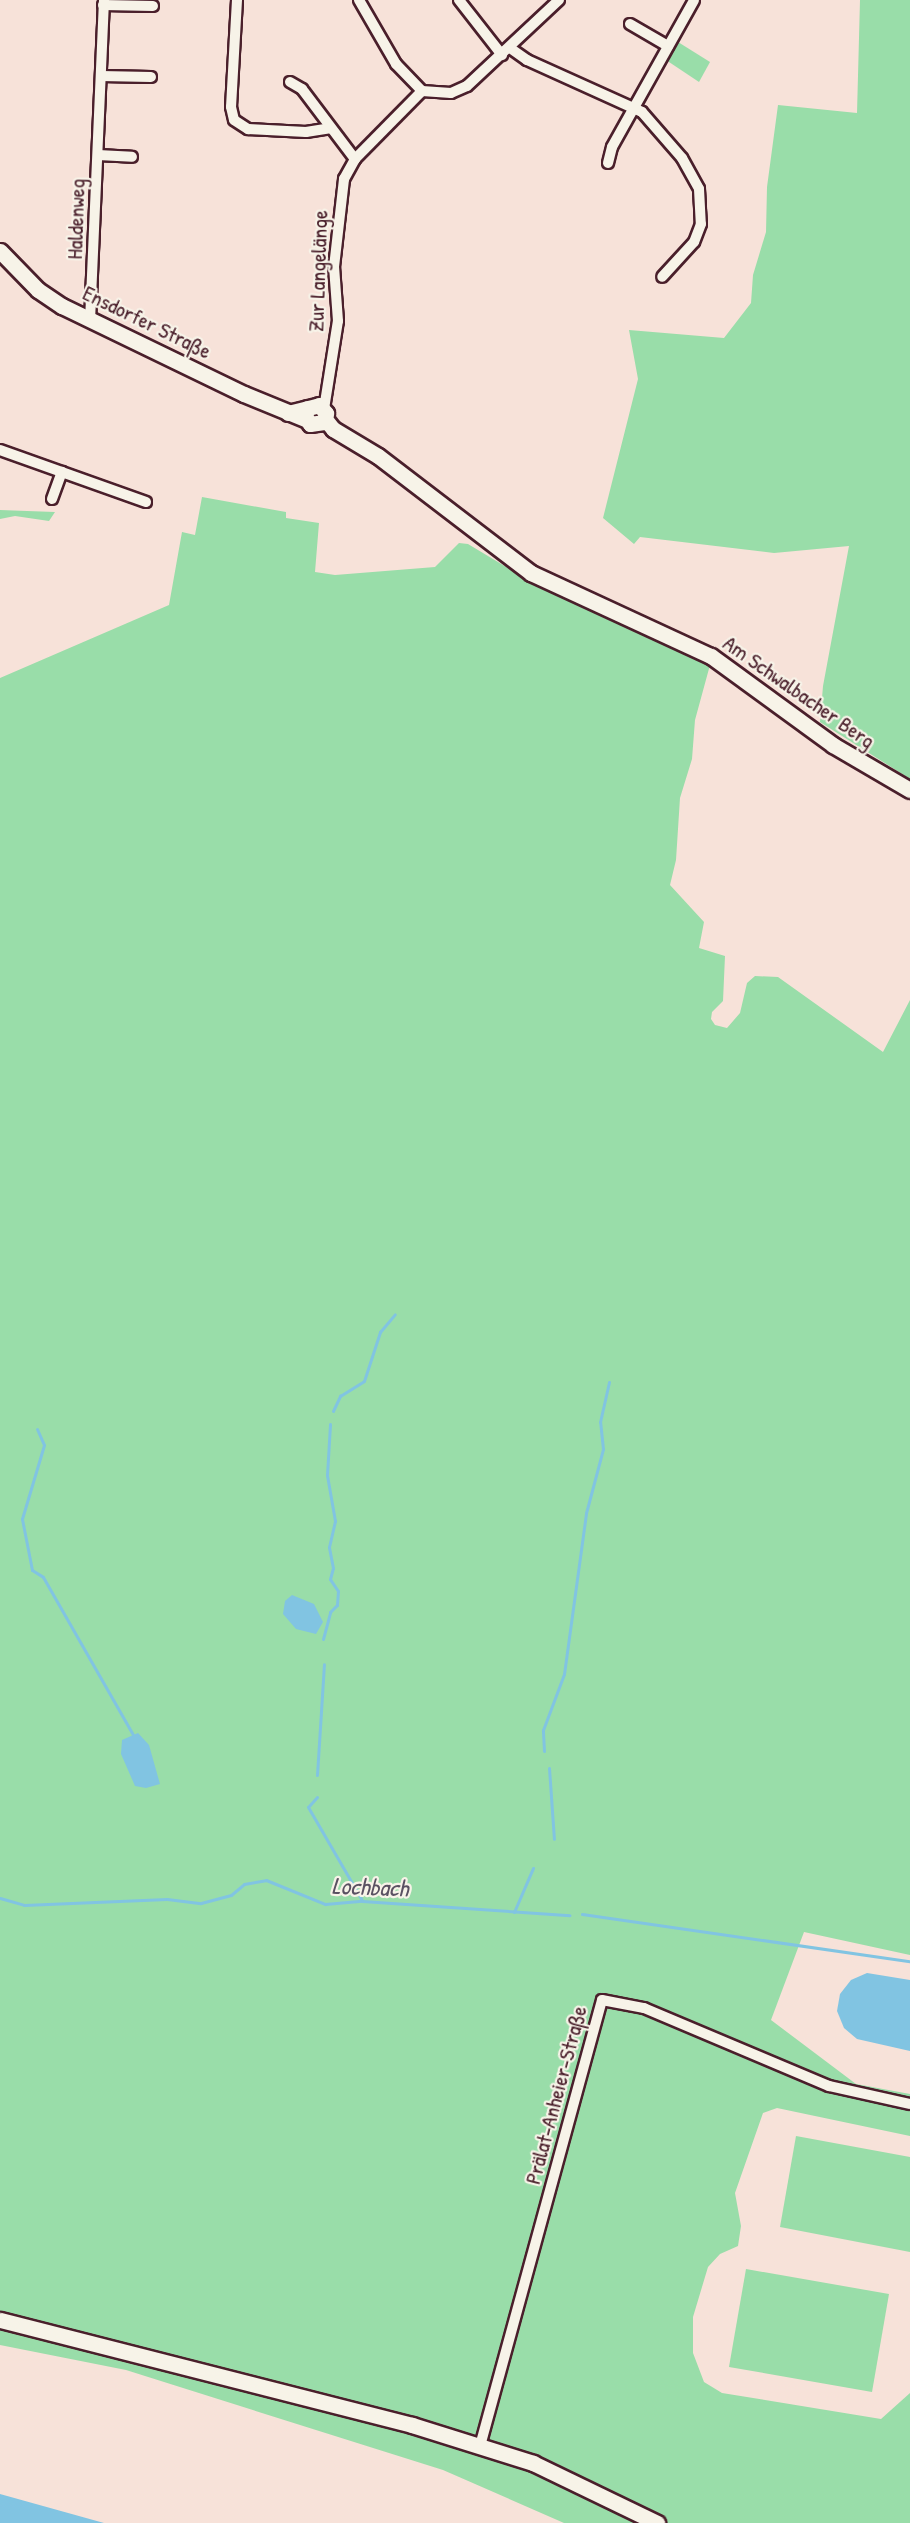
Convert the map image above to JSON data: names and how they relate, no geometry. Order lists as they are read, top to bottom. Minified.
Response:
{"streets":{"main road":["Ensdorfer Straße","Am Schwalbacher Berg"],"street":["Haldenweg","Zur Langelänge","Prälat-Anheier-Straße"]},"crossings":[["Haldenweg","Ensdorfer Straße"],["Zur Langelänge","Ensdorfer Straße"],["Zur Langelänge","Am Schwalbacher Berg"],["Ensdorfer Straße","Am Schwalbacher Berg"]],"water":["Lochbach"]}
